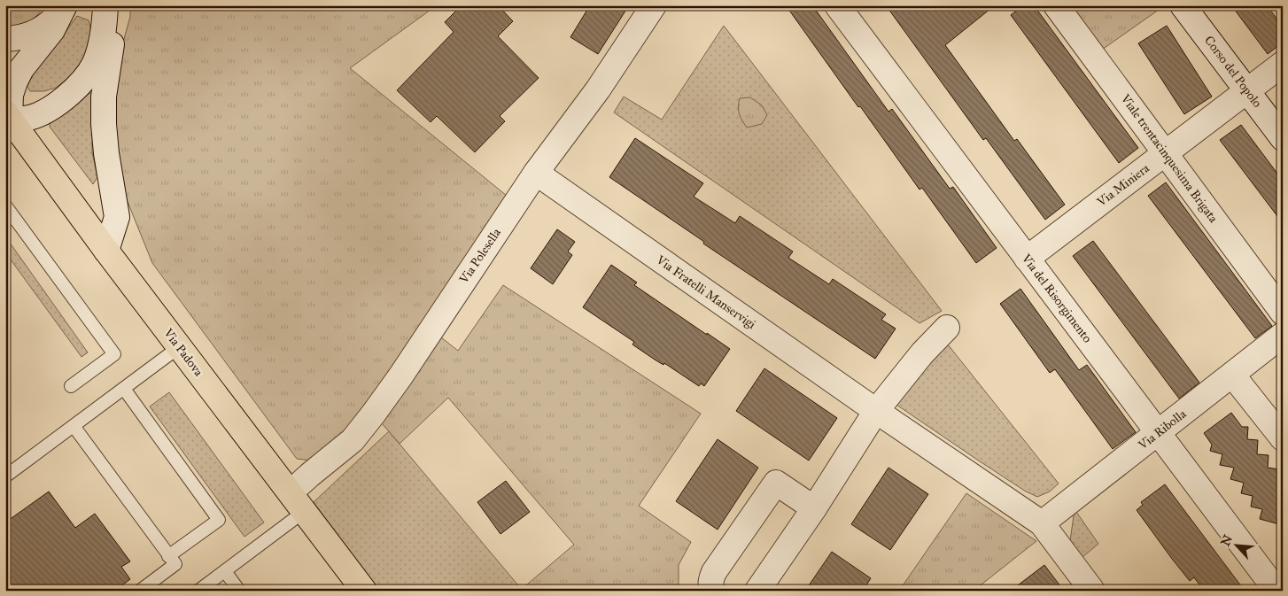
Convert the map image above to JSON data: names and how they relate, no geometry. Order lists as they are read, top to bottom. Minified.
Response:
{"streets":{"main road":["Via Padova"],"street":["Corso del Popolo","Viale trentacinquesima Brigata","Via Miniera","Via Polesella","Via Fratelli Manservigi","Via del Risorgimento","Via Ribolla"]},"crossings":[["Corso del Popolo","Via Miniera"],["Viale trentacinquesima Brigata","Via Miniera"],["Via Miniera","Via del Risorgimento"],["Via Polesella","Via Fratelli Manservigi"],["Via Polesella","Via Padova"],["Via Fratelli Manservigi","Via Ribolla"],["Via del Risorgimento","Via Ribolla"]],"north":"top left"}
